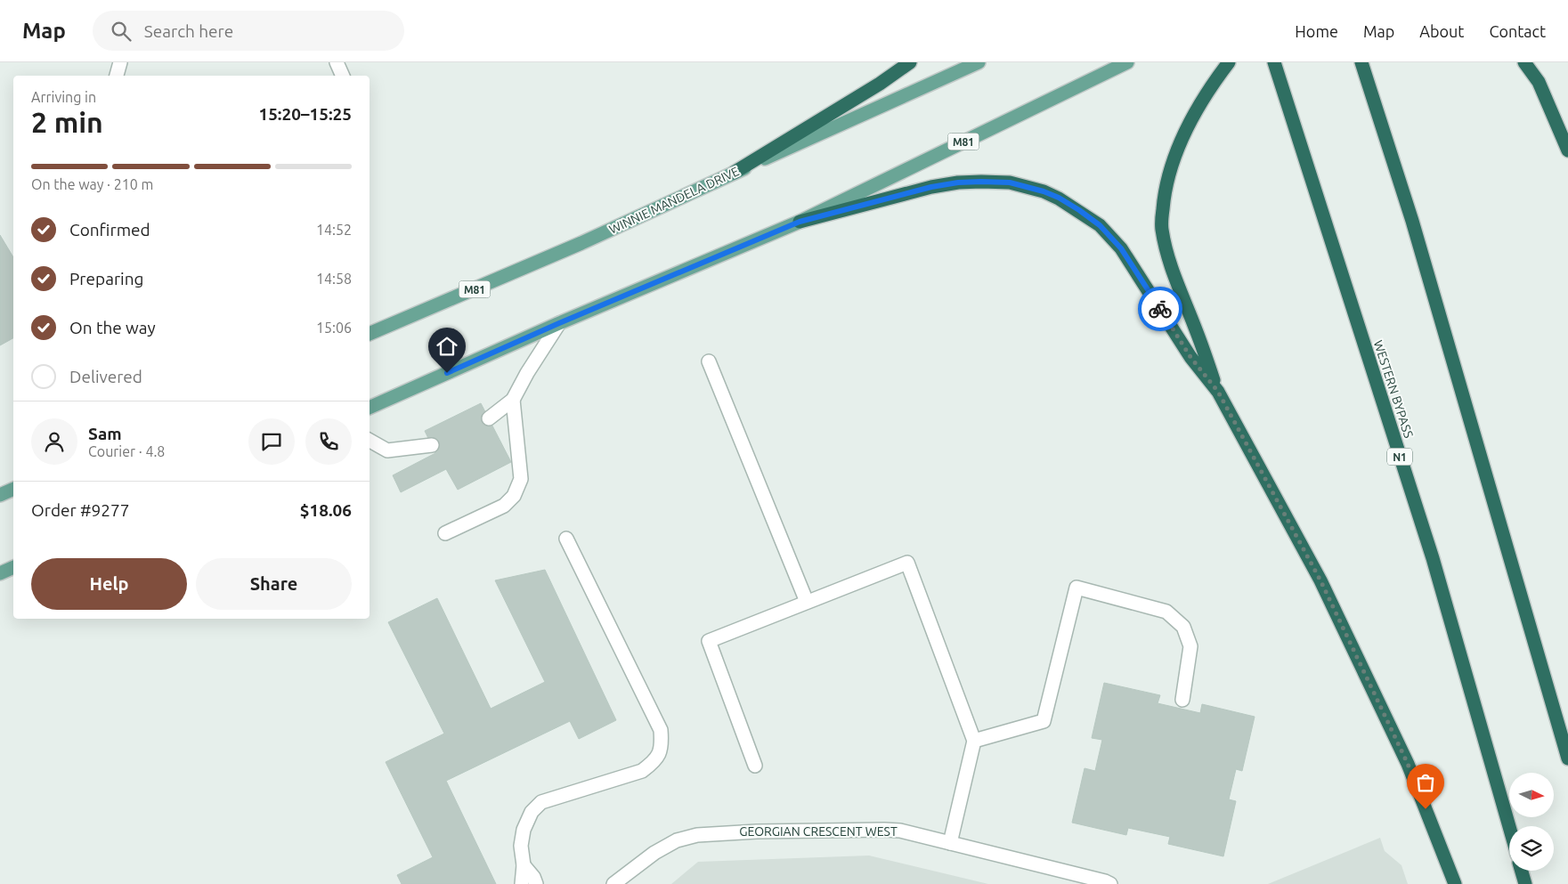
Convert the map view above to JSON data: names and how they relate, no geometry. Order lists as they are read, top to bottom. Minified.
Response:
{"streets":{"highway":["WESTERN BYPASS","N1"],"main road":["M81","WINNIE MANDELA DRIVE"],"street":["GEORGIAN CRESCENT WEST"]},"north":"right","page":{"header":"Map","search":"Search here","nav":["Home","Map","About","Contact"],"heading":["2 min","Arriving in","15:20–15:25"],"panel":["Sam","Courier · 4.8","Order #9277","$18.06"],"bar":"On the way · 210 m","list":[["Confirmed","14:52"],["Preparing","14:58"],["On the way","15:06"],"Delivered"],"buttons":["Help","Share"]}}
